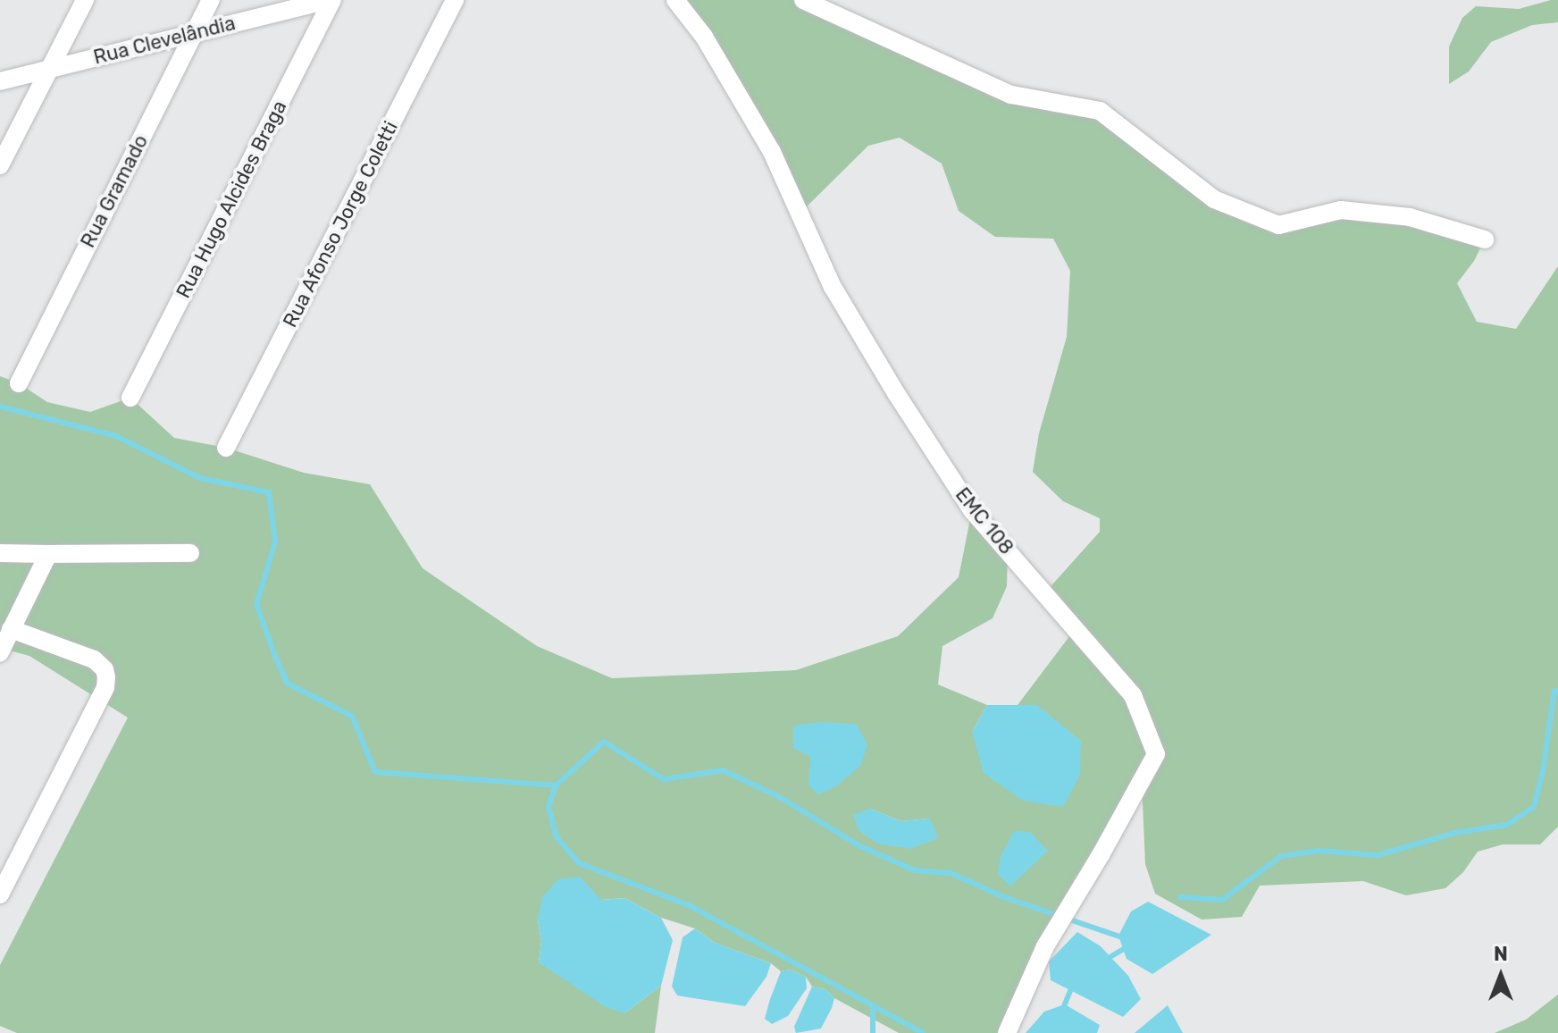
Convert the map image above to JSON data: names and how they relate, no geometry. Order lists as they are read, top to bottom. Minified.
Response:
{"streets":{"street":["Rua Clevelândia","Rua Gramado","Rua Hugo Alcides Braga","Rua Afonso Jorge Coletti","EMC 108"]},"crossings":[["Rua Clevelândia","Rua Gramado"],["Rua Clevelândia","Rua Hugo Alcides Braga"]],"north":"top"}
